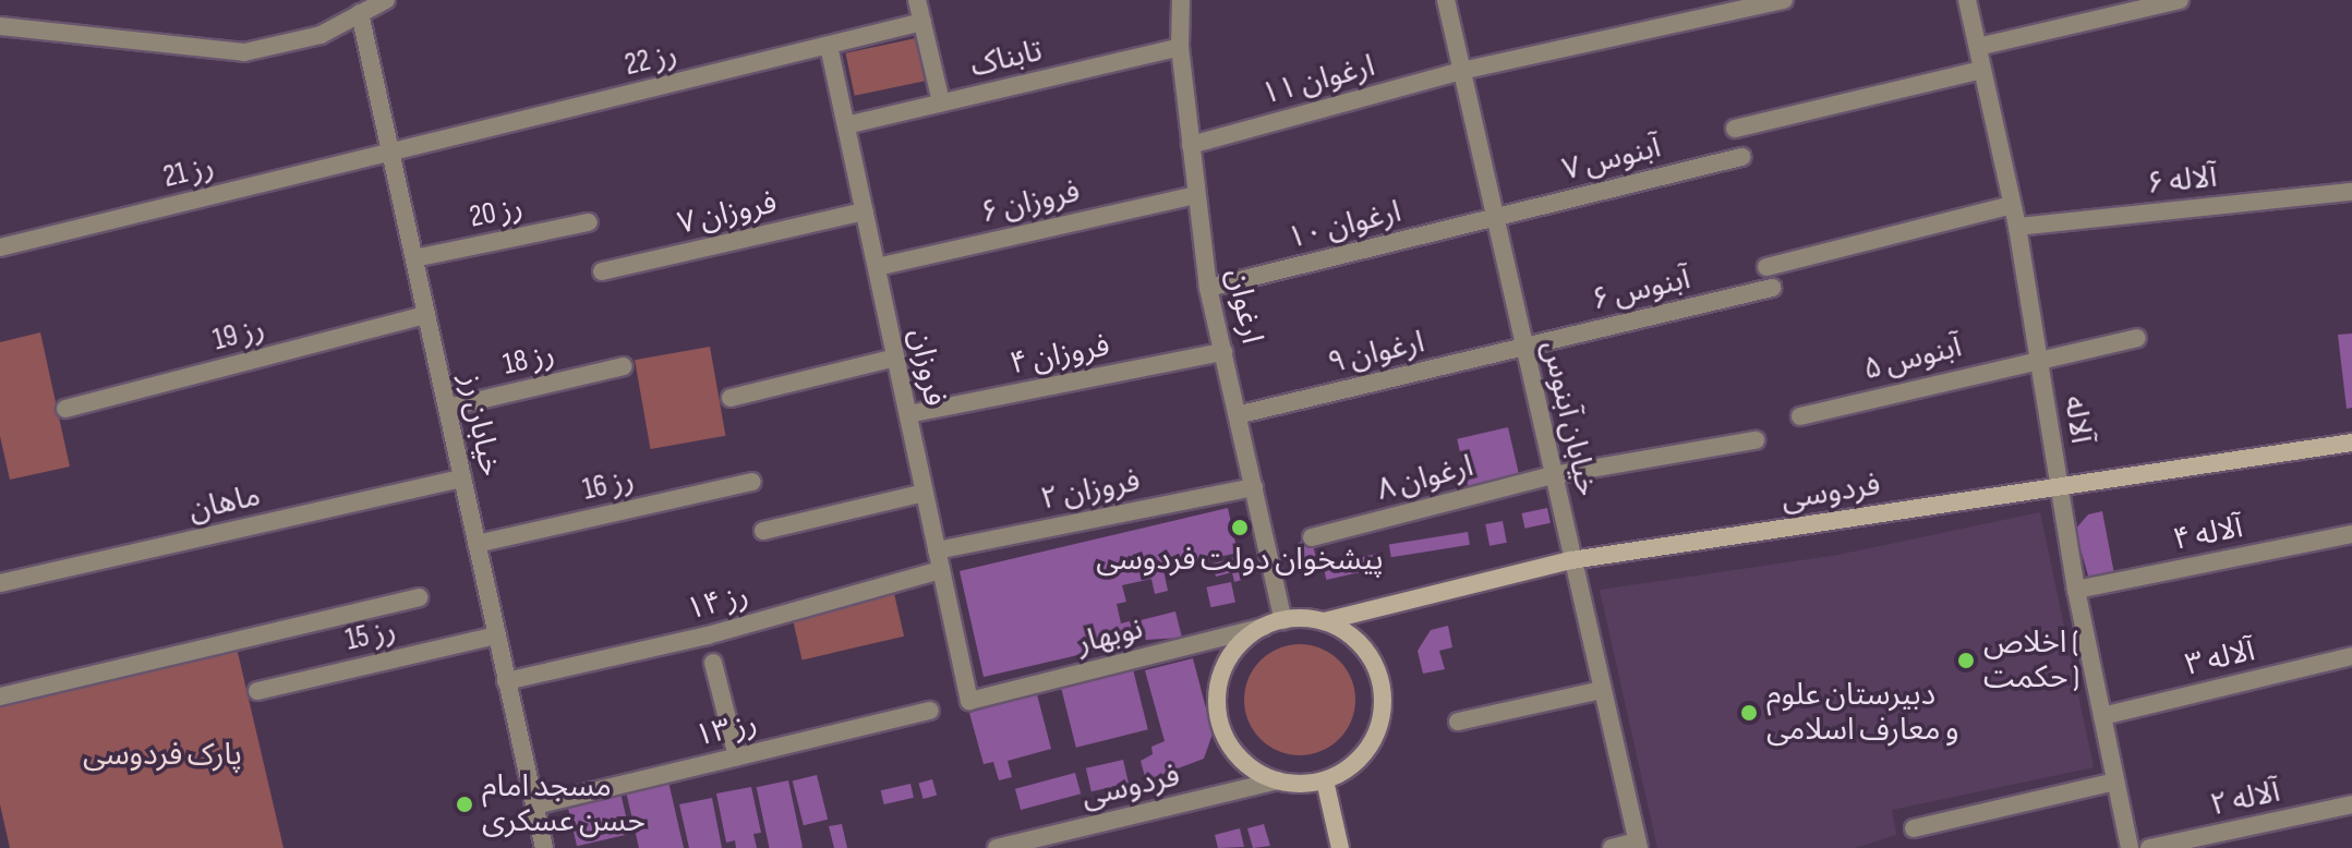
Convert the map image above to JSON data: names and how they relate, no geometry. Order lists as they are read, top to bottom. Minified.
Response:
{"streets":{"main road":["فردوسی"],"street":["تابناک","رز 22","ارغوان ۱۱","آبنوس ۷","رز 21","آلاله ۶","فروزان ۶","رز 20","فروزان ۷","ارغوان ۱۰","آبنوس ۶","ارغوان","رز 19","ارغوان ۹","فروزان ۴","آبنوس ۵","رز 18","فروزان","خیابان آبنوس","آلاله","خیابان رز","ارغوان ۸","رز 16","فروزان ۲","ماهان","آلاله ۴","رز ۱۴","رز 15","نوبهار","آلاله ۳","رز ۱۳","آلاله ۲"]},"crossings":[["تابناک","ارغوان"],["تابناک","فروزان"],["رز 22","رز 21"],["رز 22","فروزان"],["رز 22","خیابان رز"],["ارغوان ۱۱","ارغوان"],["ارغوان ۱۱","خیابان آبنوس"],["آبنوس ۷","ارغوان ۱۰"],["آبنوس ۷","خیابان آبنوس"],["رز 21","خیابان رز"],["آلاله ۶","آلاله"],["فروزان ۶","ارغوان"],["فروزان ۶","فروزان"],["رز 20","خیابان رز"],["فروزان ۷","فروزان"],["ارغوان ۱۰","ارغوان"],["ارغوان ۱۰","خیابان آبنوس"],["آبنوس ۶","ارغوان ۹"],["آبنوس ۶","خیابان آبنوس"],["ارغوان","ارغوان ۹"],["ارغوان","فروزان ۴"],["ارغوان","فروزان ۲"],["ارغوان","فردوسی"],["ارغوان","نوبهار"],["رز 19","خیابان رز"],["ارغوان ۹","خیابان آبنوس"],["فروزان ۴","فروزان"],["آبنوس ۵","آلاله"],["رز 18","خیابان رز"],["فروزان","فروزان ۲"],["فروزان","رز ۱۴"],["فروزان","نوبهار"],["خیابان آبنوس","ارغوان ۸"],["خیابان آبنوس","فردوسی"],["آلاله","فردوسی"],["آلاله","آلاله ۴"],["آلاله","آلاله ۳"],["خیابان رز","رز 16"],["خیابان رز","ماهان"],["خیابان رز","رز ۱۴"],["خیابان رز","رز 15"],["خیابان رز","رز ۱۳"],["فردوسی","نوبهار"]],"parks":["پارک فردوسی"],"places":["پیشخوان دولت فردوسی","اخلاص ( حکمت )","دبیرستان علوم و معارف اسلامی","مسجد امام حسن عسکری"]}
